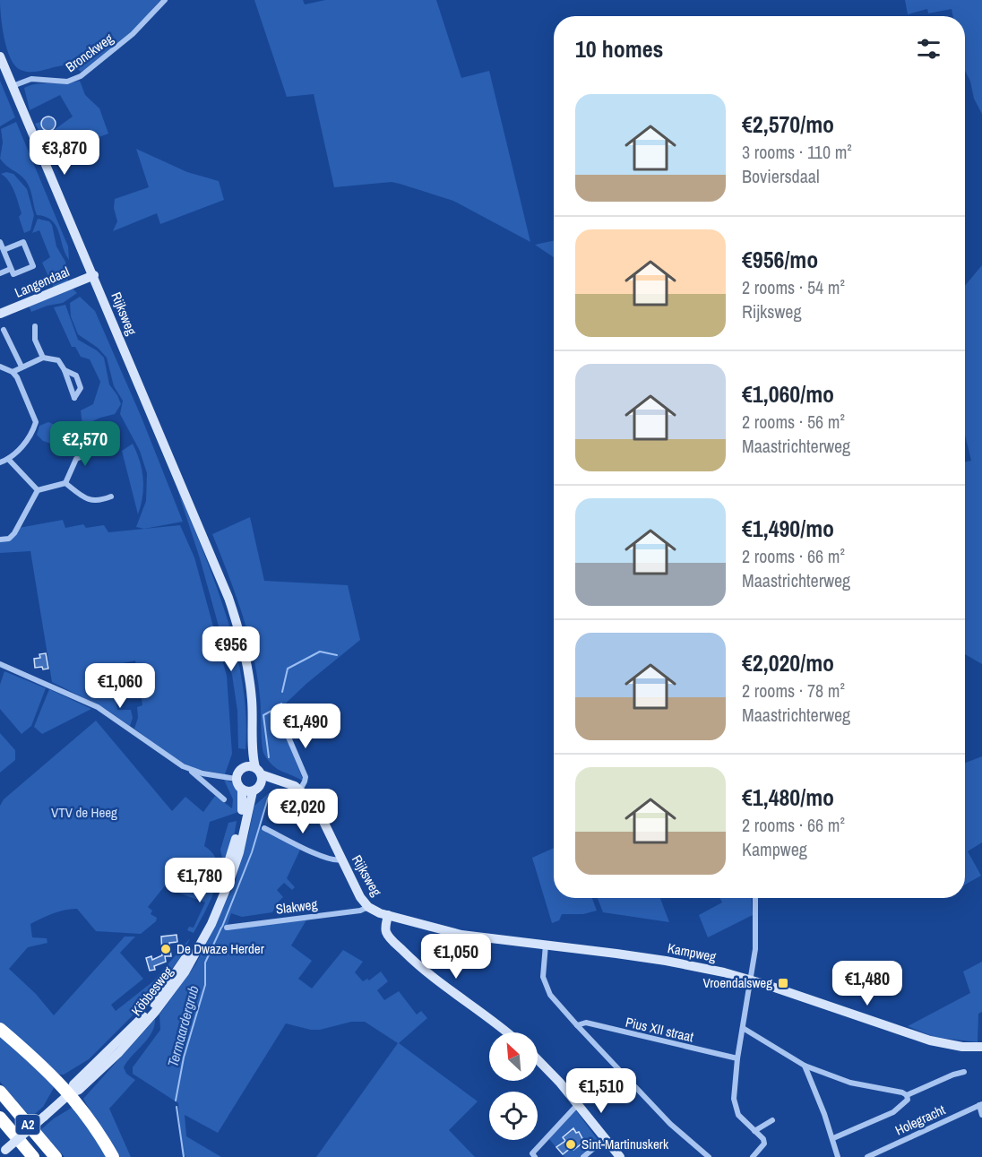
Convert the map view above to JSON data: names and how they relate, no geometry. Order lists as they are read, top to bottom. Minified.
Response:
{"streets":{"highway":["A2"],"main road":["Langendaal","Rijksweg","Kampweg","Köbbesweg"],"street":["Bronckweg","Slakweg","Pius XII straat","Holegracht"]},"crossings":[["Bronckweg","Rijksweg"],["Langendaal","Rijksweg"],["Rijksweg","Slakweg"],["Rijksweg","Kampweg"]],"water":["Termaardergrub"],"parks":["VTV de Heeg"],"places":{"other":["De Dwaze Herder","Sint-Martinuskerk"],"transit":["Vroendalsweg"]},"north":"top left","page":{"heading":"10 homes","list":[{"name":"€2,570/mo","note":"3 rooms · 110 m² · Boviersdaal"},{"name":"€956/mo","note":"2 rooms · 54 m² · Rijksweg"},{"name":"€1,060/mo","note":"2 rooms · 56 m² · Maastrichterweg"},{"name":"€1,490/mo","note":"2 rooms · 66 m² · Maastrichterweg"},{"name":"€2,020/mo","note":"2 rooms · 78 m² · Maastrichterweg"},{"name":"€1,480/mo","note":"2 rooms · 66 m² · Kampweg"}],"price":["€3,870","€2,570","€956","€1,060","€1,490","€2,020","€1,780","€1,050","€1,480","€1,510"]}}
